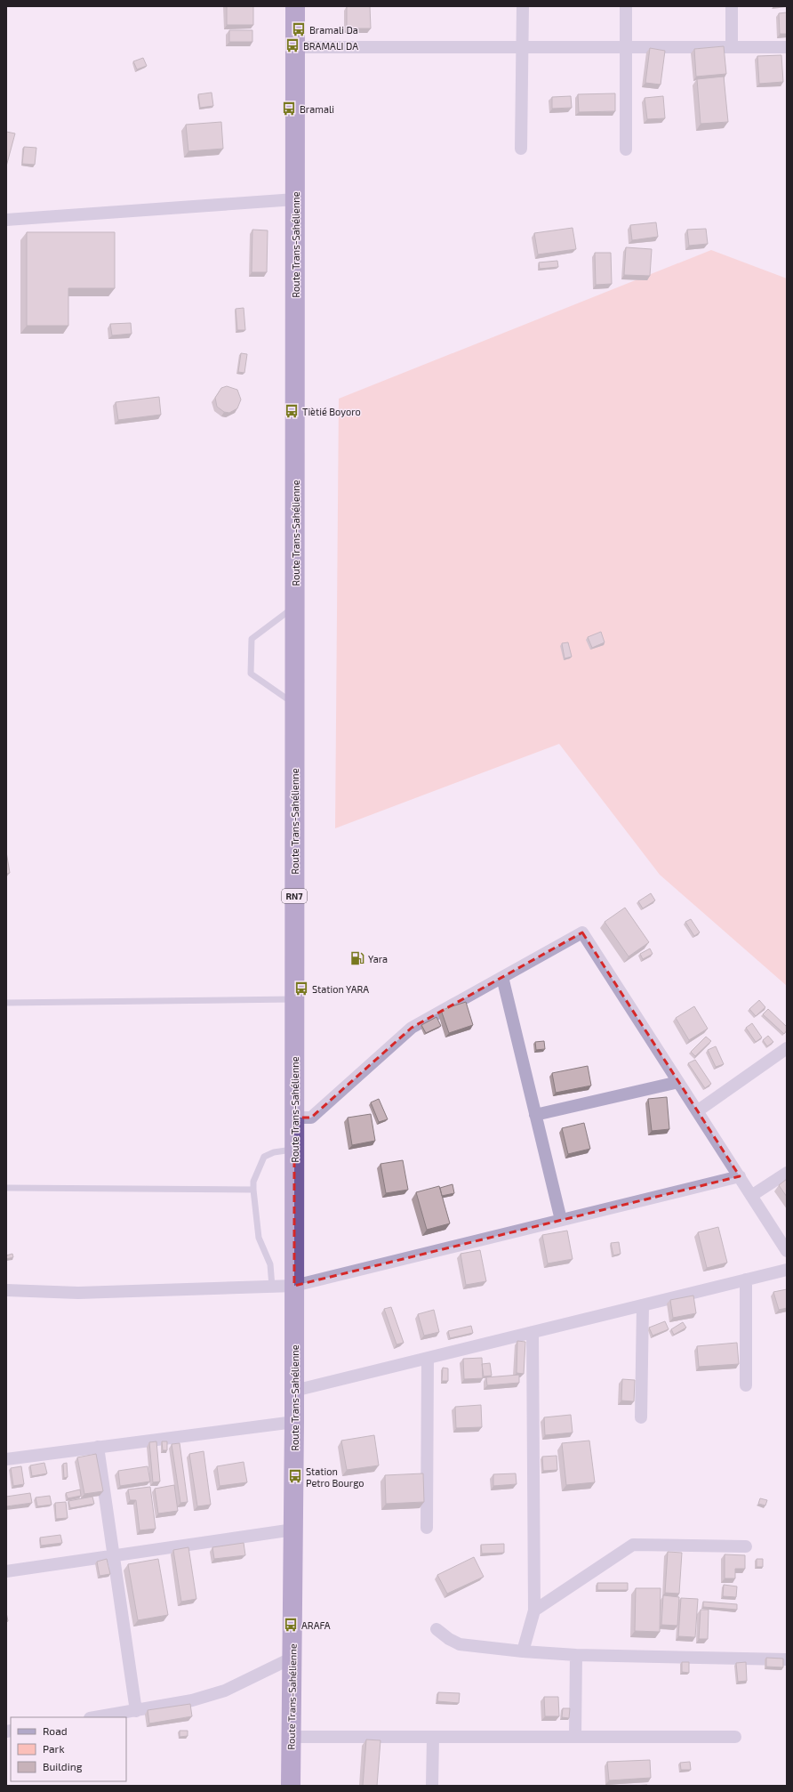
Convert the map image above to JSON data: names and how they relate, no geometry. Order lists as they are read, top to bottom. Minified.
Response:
{"streets":{"highway":["Route Trans-Sahélienne","RN7"]},"places":{"bus stop":["Bramali Da","BRAMALI DA","Bramali","Tiètié Boyoro","Station YARA","Station Petro Bourgo","ARAFA"],"fuel station":["Yara"]},"legend":["Road","Park","Building"]}
